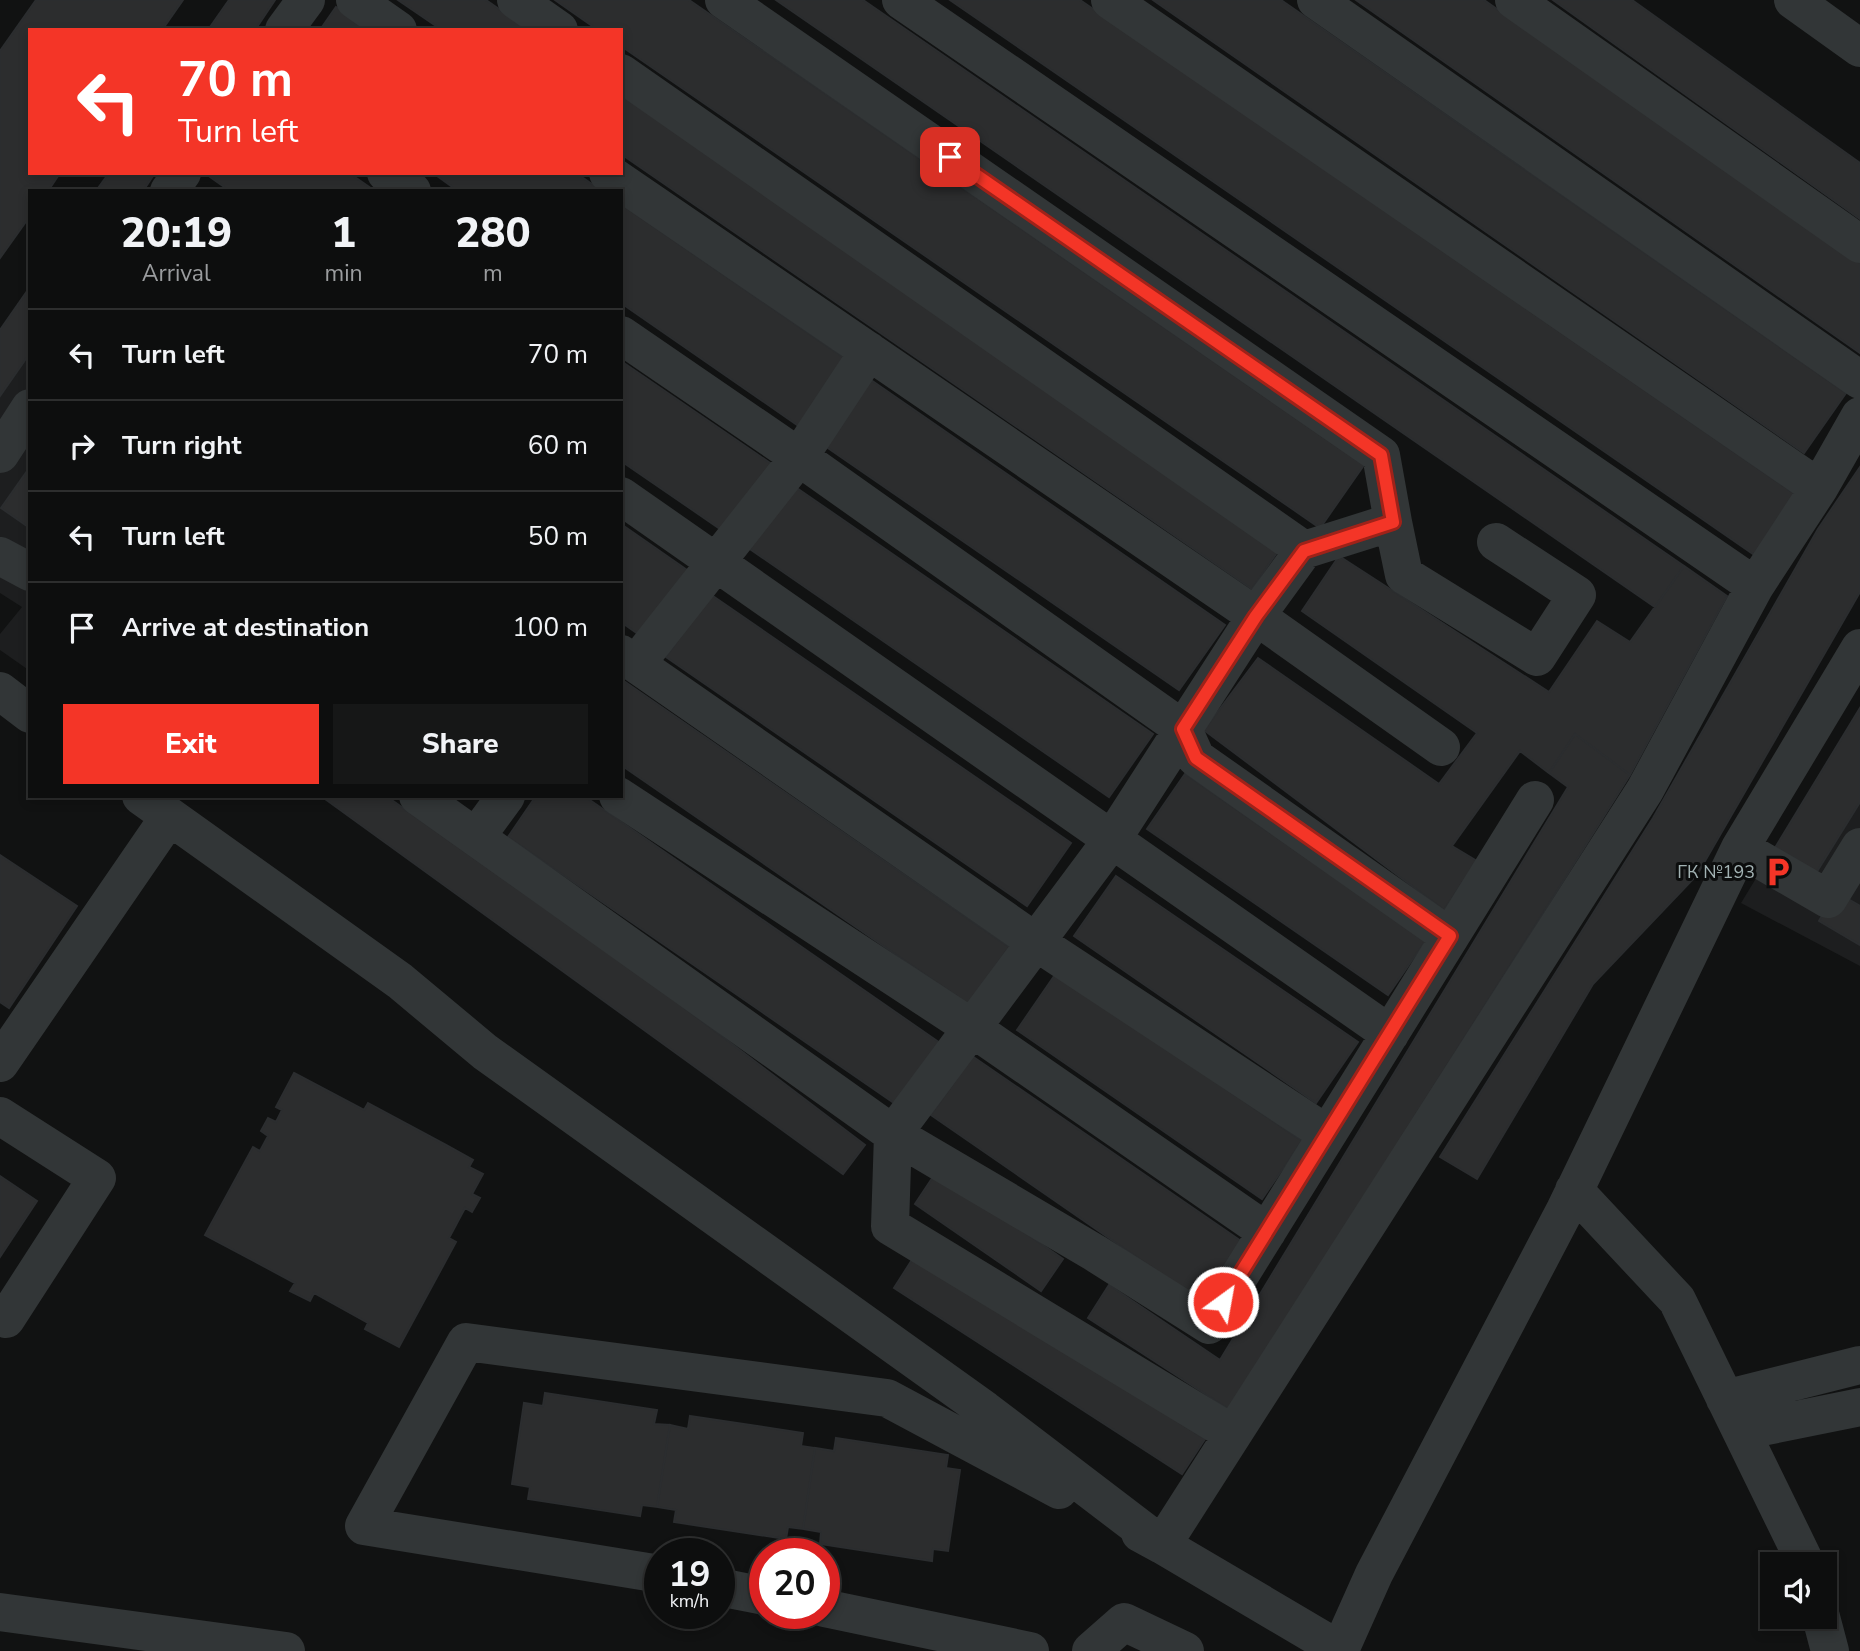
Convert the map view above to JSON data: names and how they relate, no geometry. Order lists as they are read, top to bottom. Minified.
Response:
{"places":{"parking":["ГК №193"]},"page":{"turn":["70 m","Turn left"],"eta":["20:19","Arrival","1","min","280","m"],"list":[{"name":"Turn left","value":"70 m"},{"name":"Turn right","value":"60 m"},{"name":"Turn left","value":"50 m"},{"name":"Arrive at destination","value":"100 m"}],"buttons":["Exit","Share"],"speed":"19 km/h","limit":"20"}}
